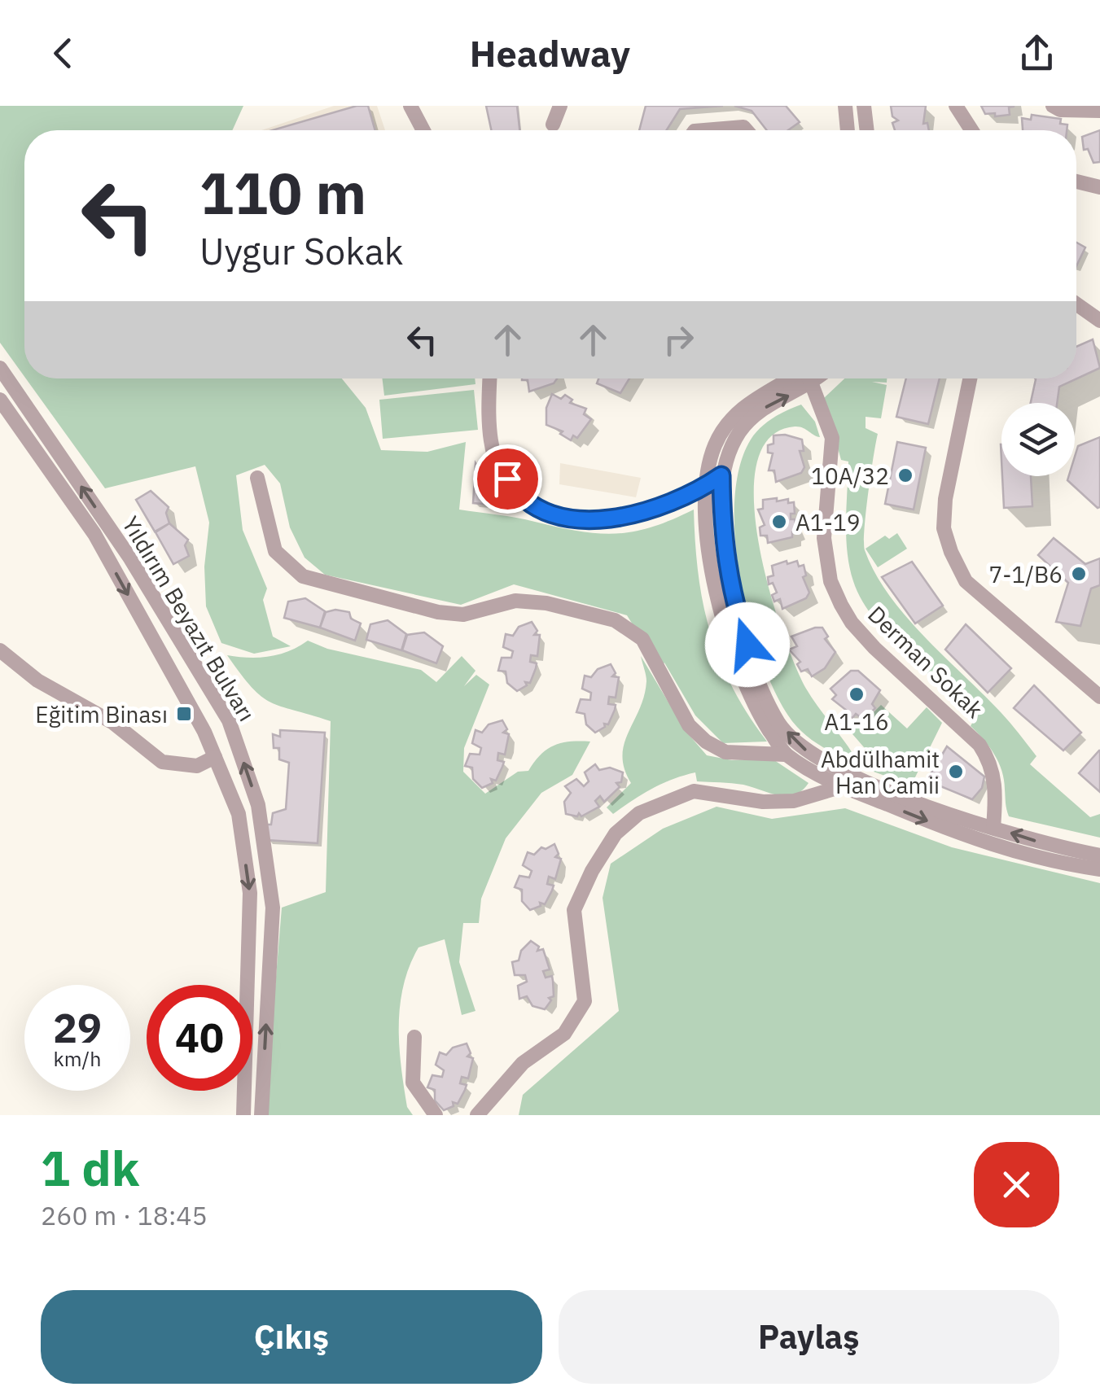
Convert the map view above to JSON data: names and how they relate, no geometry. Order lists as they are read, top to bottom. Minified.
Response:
{"streets":{"street":["Yıldırım Beyazıt Bulvarı","Derman Sokak"]},"places":{"other":["10A/32","A1-19","7-1/B6","A1-16","Abdülhamit Han Camii"],"transit":["Eğitim Binası"]},"page":{"header":"Headway","turn":["110 m","Uygur Sokak"],"speed":"29 km/h","limit":"40","heading":["1 dk","260 m · 18:45"],"buttons":["Çıkış","Paylaş"]}}
